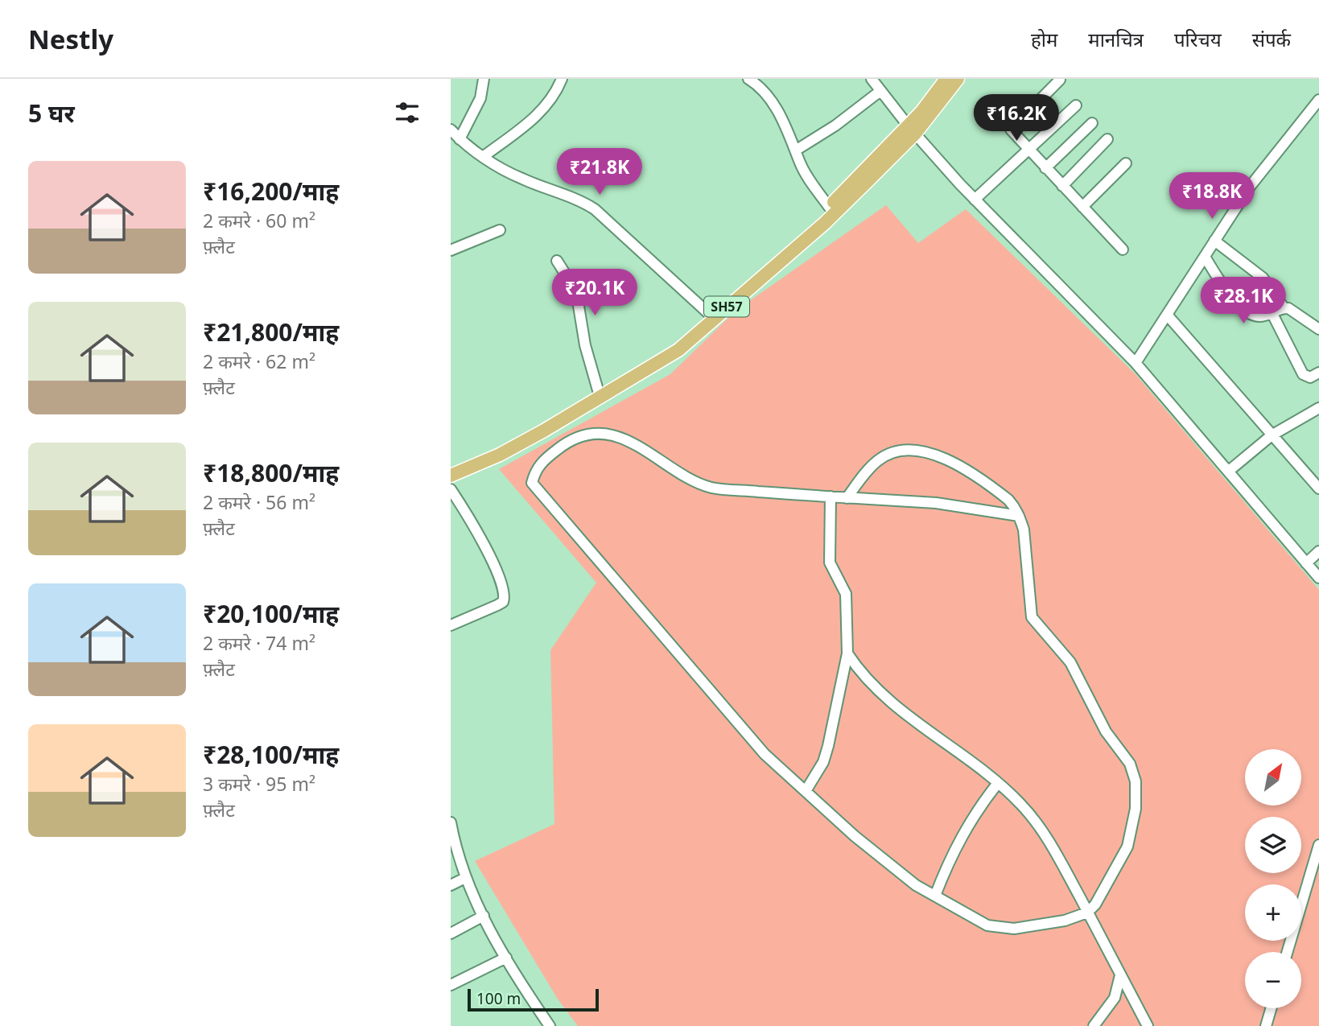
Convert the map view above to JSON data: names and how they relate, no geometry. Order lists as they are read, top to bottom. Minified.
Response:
{"streets":{"main road":["SH57"]},"scale_bar":"100 m","north":"top right","page":{"header":"Nestly","nav":["होम","मानचित्र","परिचय","संपर्क"],"heading":"5 घर","price":["₹16.2K","₹21.8K","₹18.8K","₹20.1K","₹28.1K"],"list":[{"name":"₹16,200/माह","note":"2 कमरे · 60 m² · फ़्लैट"},{"name":"₹21,800/माह","note":"2 कमरे · 62 m² · फ़्लैट"},{"name":"₹18,800/माह","note":"2 कमरे · 56 m² · फ़्लैट"},{"name":"₹20,100/माह","note":"2 कमरे · 74 m² · फ़्लैट"},{"name":"₹28,100/माह","note":"3 कमरे · 95 m² · फ़्लैट"}],"map_buttons":["+","−"],"scale":"100 m"}}
